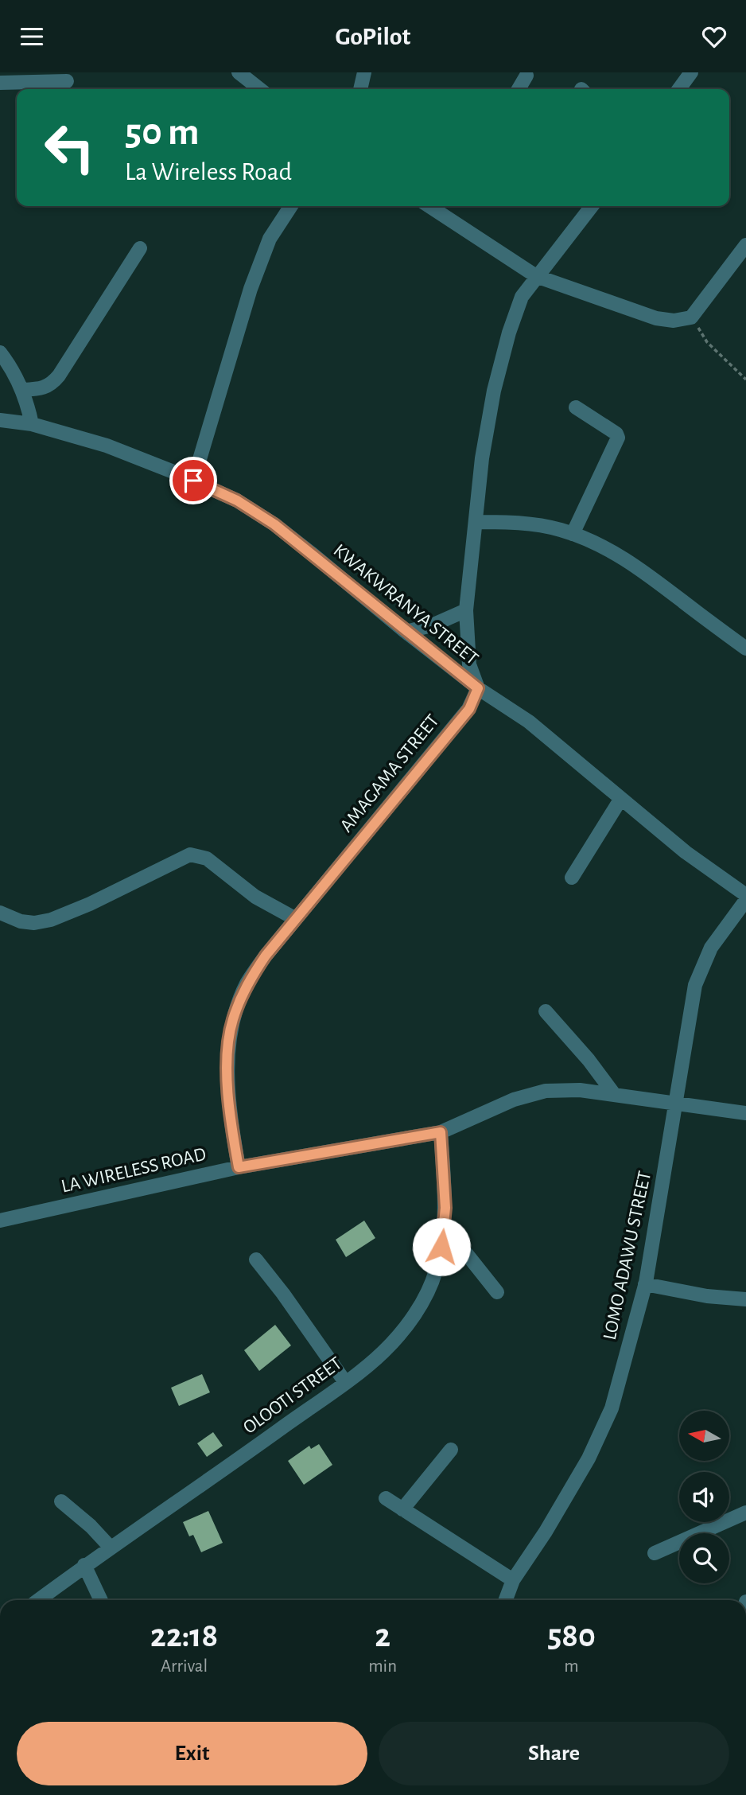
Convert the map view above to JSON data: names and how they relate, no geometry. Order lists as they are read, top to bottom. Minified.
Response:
{"streets":{"street":["KWAKWRANYA STREET","AMAGAMA STREET","LA WIRELESS ROAD","LOMO ADAWU STREET","OLOOTI STREET"]},"crossings":[["KWAKWRANYA STREET","AMAGAMA STREET"],["AMAGAMA STREET","LA WIRELESS ROAD"],["LA WIRELESS ROAD","LOMO ADAWU STREET"],["LA WIRELESS ROAD","OLOOTI STREET"]],"north":"left","page":{"header":"GoPilot","turn":["50 m","La Wireless Road"],"eta":["22:18","Arrival","2","min","580","m"],"buttons":["Exit","Share"]}}
